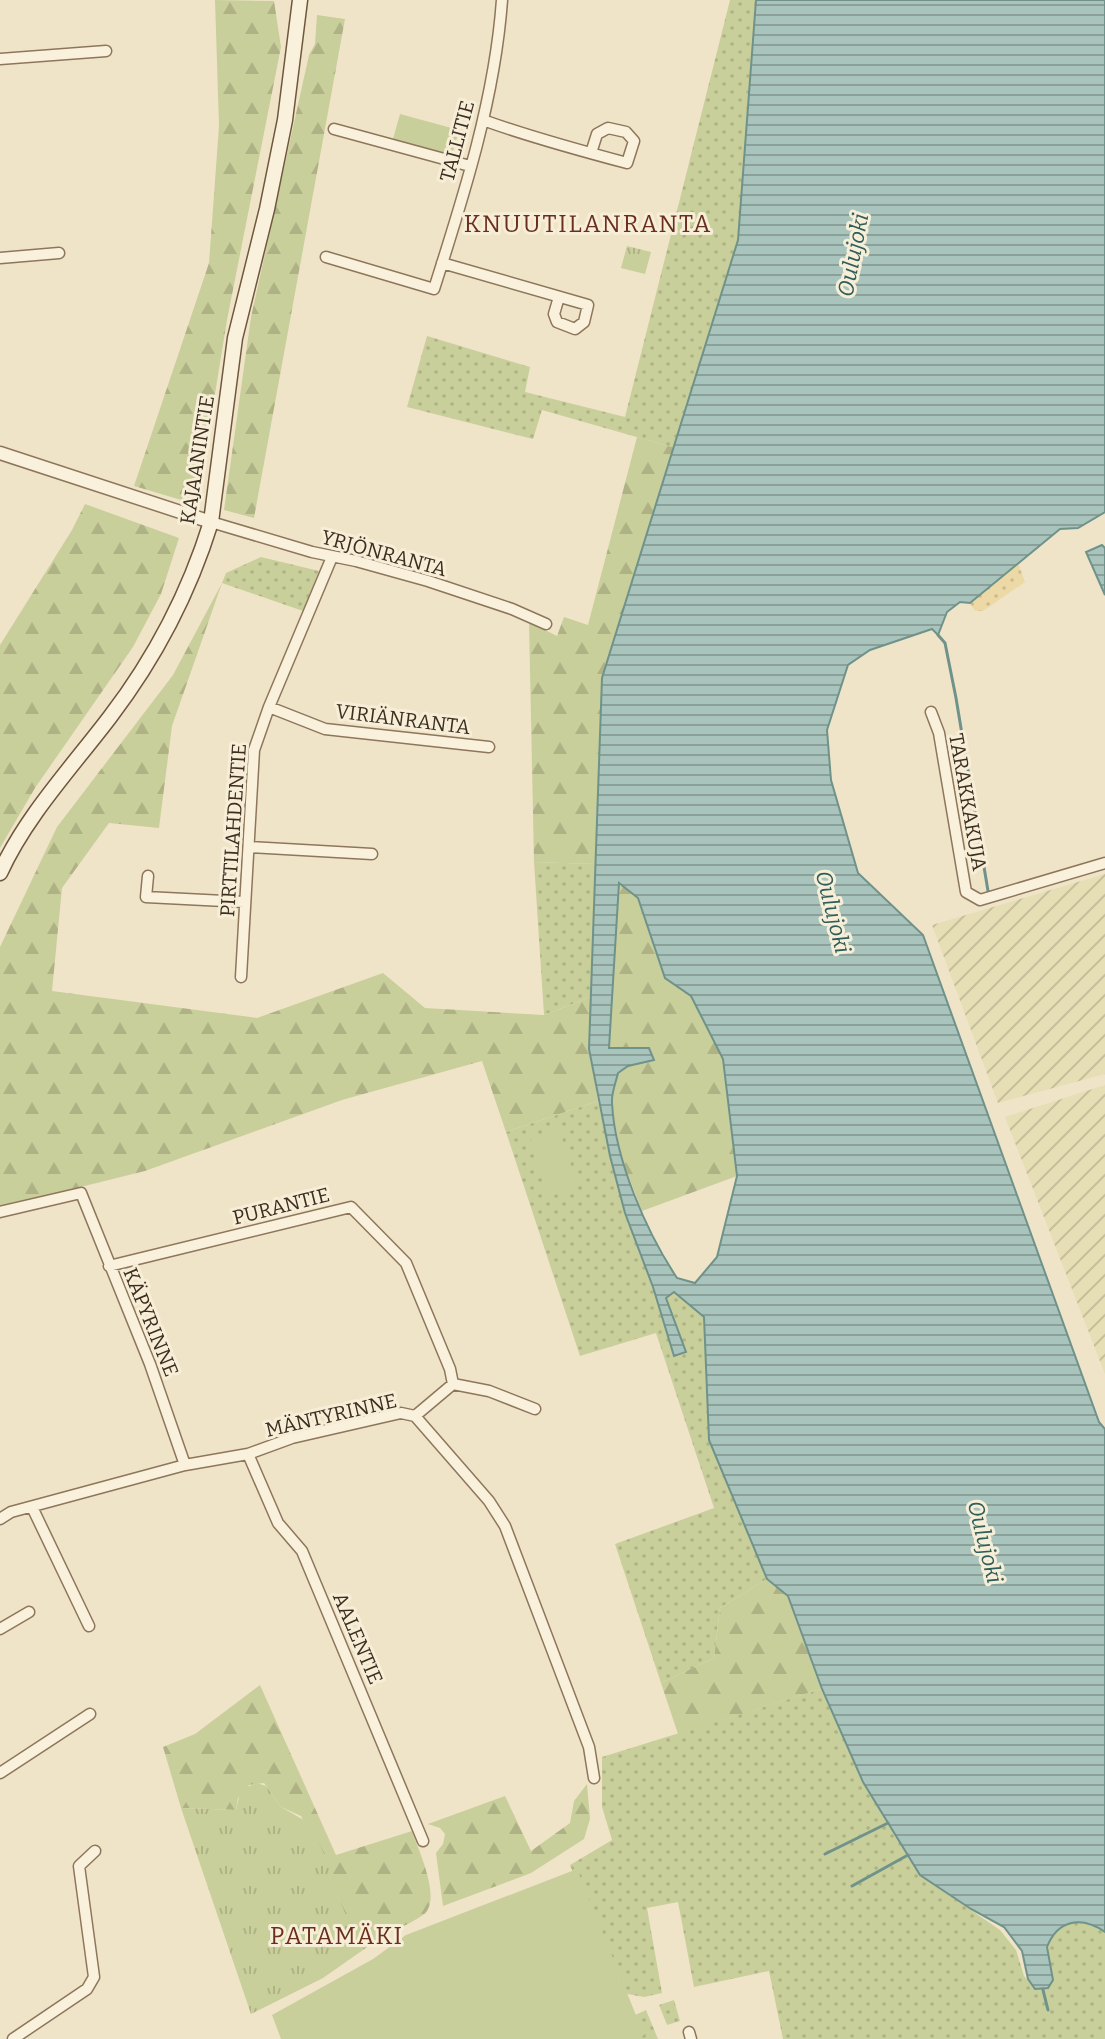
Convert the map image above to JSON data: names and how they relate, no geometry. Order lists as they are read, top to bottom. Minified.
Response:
{"streets":{"main road":["KAJAANINTIE"],"street":["TALLITIE","YRJÖNRANTA","VIRIÄNRANTA","TARAKKAKUJA","PIRTTILAHDENTIE","PURANTIE","KÄPYRINNE","MÄNTYRINNE","AALENTIE"]},"crossings":[["KAJAANINTIE","YRJÖNRANTA"],["YRJÖNRANTA","PIRTTILAHDENTIE"],["VIRIÄNRANTA","PIRTTILAHDENTIE"],["PURANTIE","KÄPYRINNE"],["KÄPYRINNE","MÄNTYRINNE"],["MÄNTYRINNE","AALENTIE"]],"districts":["KNUUTILANRANTA","PATAMÄKI"],"water":["Oulujoki"]}
